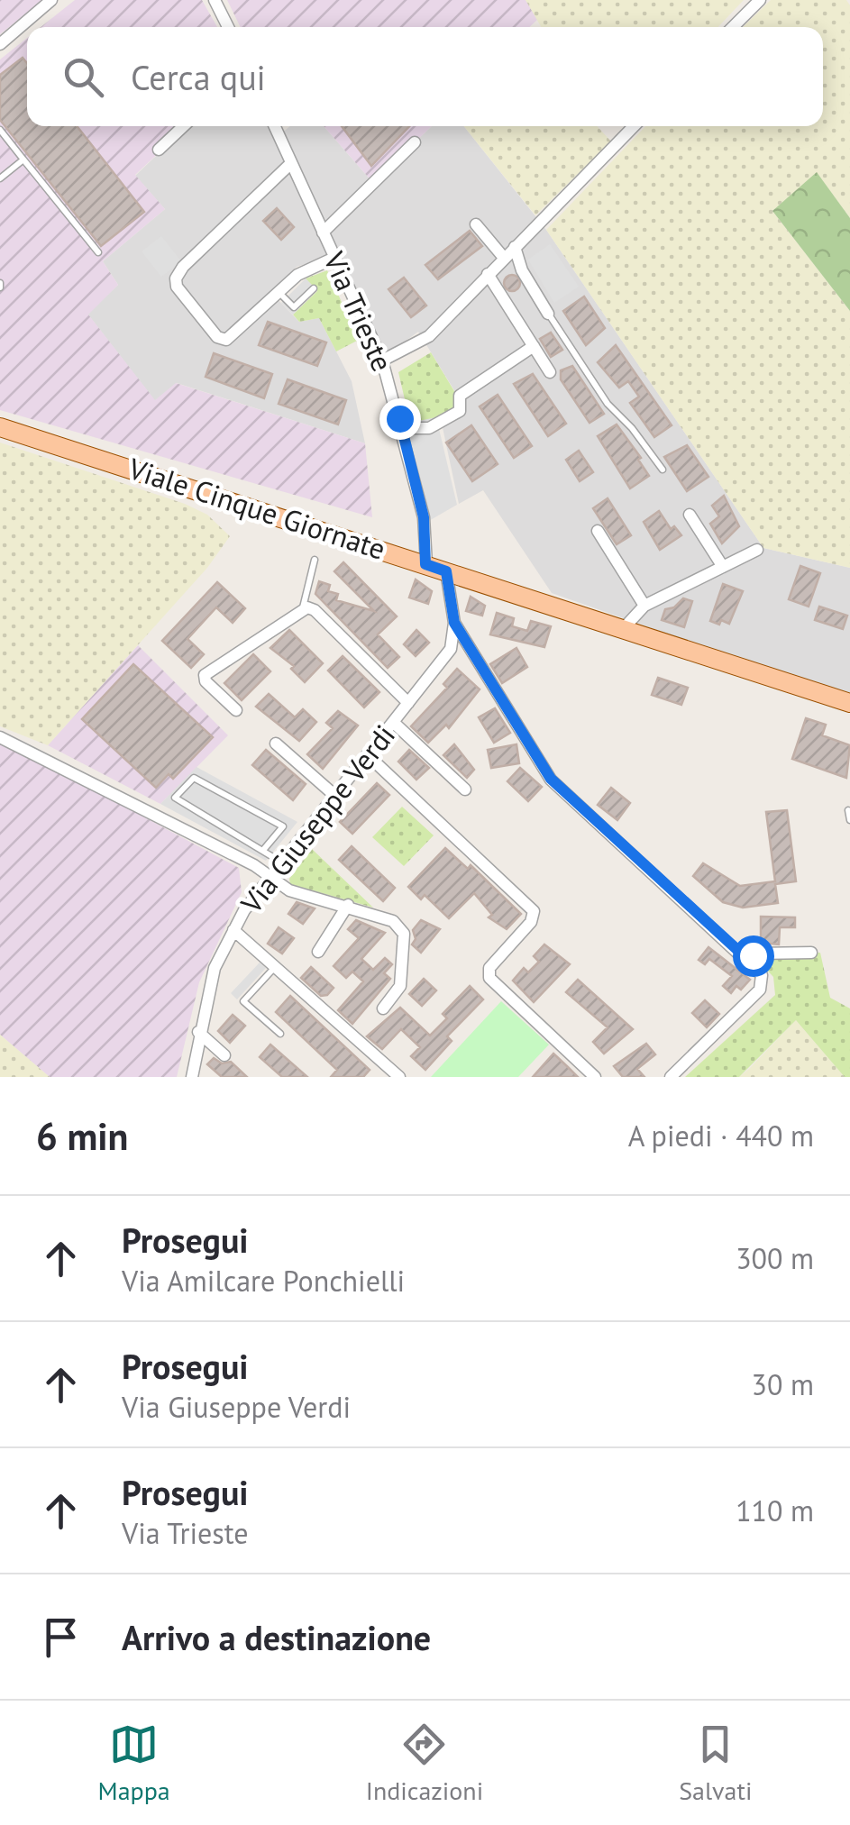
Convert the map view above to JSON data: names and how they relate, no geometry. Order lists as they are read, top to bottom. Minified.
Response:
{"streets":{"main road":["Viale Cinque Giornate"],"street":["Via Trieste","Via Giuseppe Verdi"]},"crossings":[["Via Trieste","Viale Cinque Giornate"],["Viale Cinque Giornate","Via Giuseppe Verdi"]],"page":{"search":"Cerca qui","heading":["6 min","A piedi · 440 m"],"list":[["Prosegui","Via Amilcare Ponchielli","300 m"],["Prosegui","Via Giuseppe Verdi","30 m"],["Prosegui","Via Trieste","110 m"],"Arrivo a destinazione"],"nav":["Mappa","Indicazioni","Salvati"]}}
